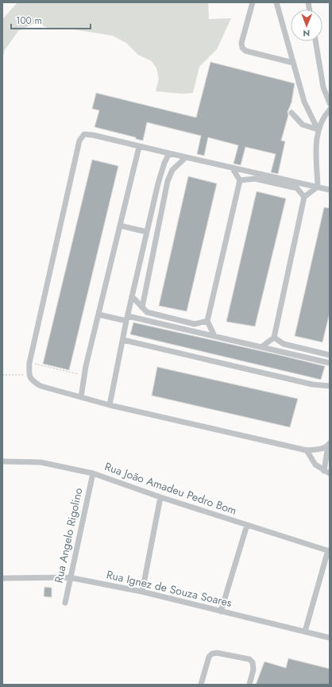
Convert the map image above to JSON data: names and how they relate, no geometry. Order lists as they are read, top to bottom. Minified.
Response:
{"streets":{"street":["Rua João Amadeu Pedro Bom","Rua Angelo Rigolino","Rua Ignez de Souza Soares"]},"crossings":[["Rua João Amadeu Pedro Bom","Rua Angelo Rigolino"],["Rua Angelo Rigolino","Rua Ignez de Souza Soares"]],"scale_bar":"100 m","north":"bottom"}
